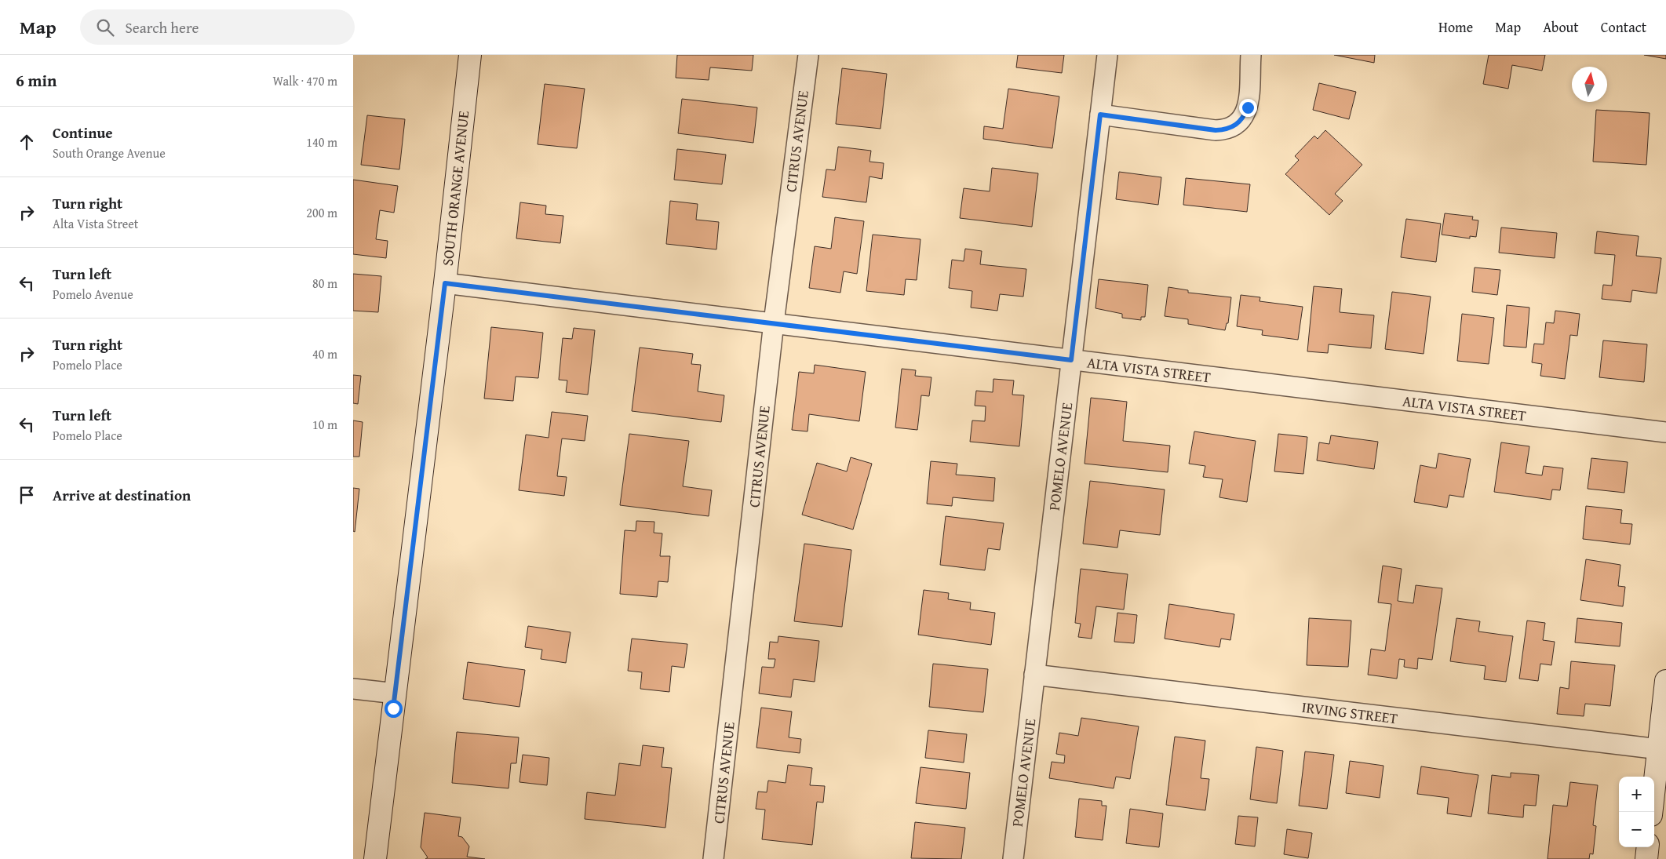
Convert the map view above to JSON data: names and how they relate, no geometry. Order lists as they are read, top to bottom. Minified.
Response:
{"streets":{"street":["CITRUS AVENUE","SOUTH ORANGE AVENUE","ALTA VISTA STREET","POMELO AVENUE","IRVING STREET"]},"crossings":[["CITRUS AVENUE","ALTA VISTA STREET"],["SOUTH ORANGE AVENUE","ALTA VISTA STREET"],["ALTA VISTA STREET","POMELO AVENUE"],["POMELO AVENUE","IRVING STREET"]],"north":"top","page":{"header":"Map","search":"Search here","nav":["Home","Map","About","Contact"],"heading":["6 min","Walk · 470 m"],"list":[["Continue","South Orange Avenue","140 m"],["Turn right","Alta Vista Street","200 m"],["Turn left","Pomelo Avenue","80 m"],["Turn right","Pomelo Place","40 m"],["Turn left","Pomelo Place","10 m"],"Arrive at destination"],"map_buttons":["+","−"]}}
